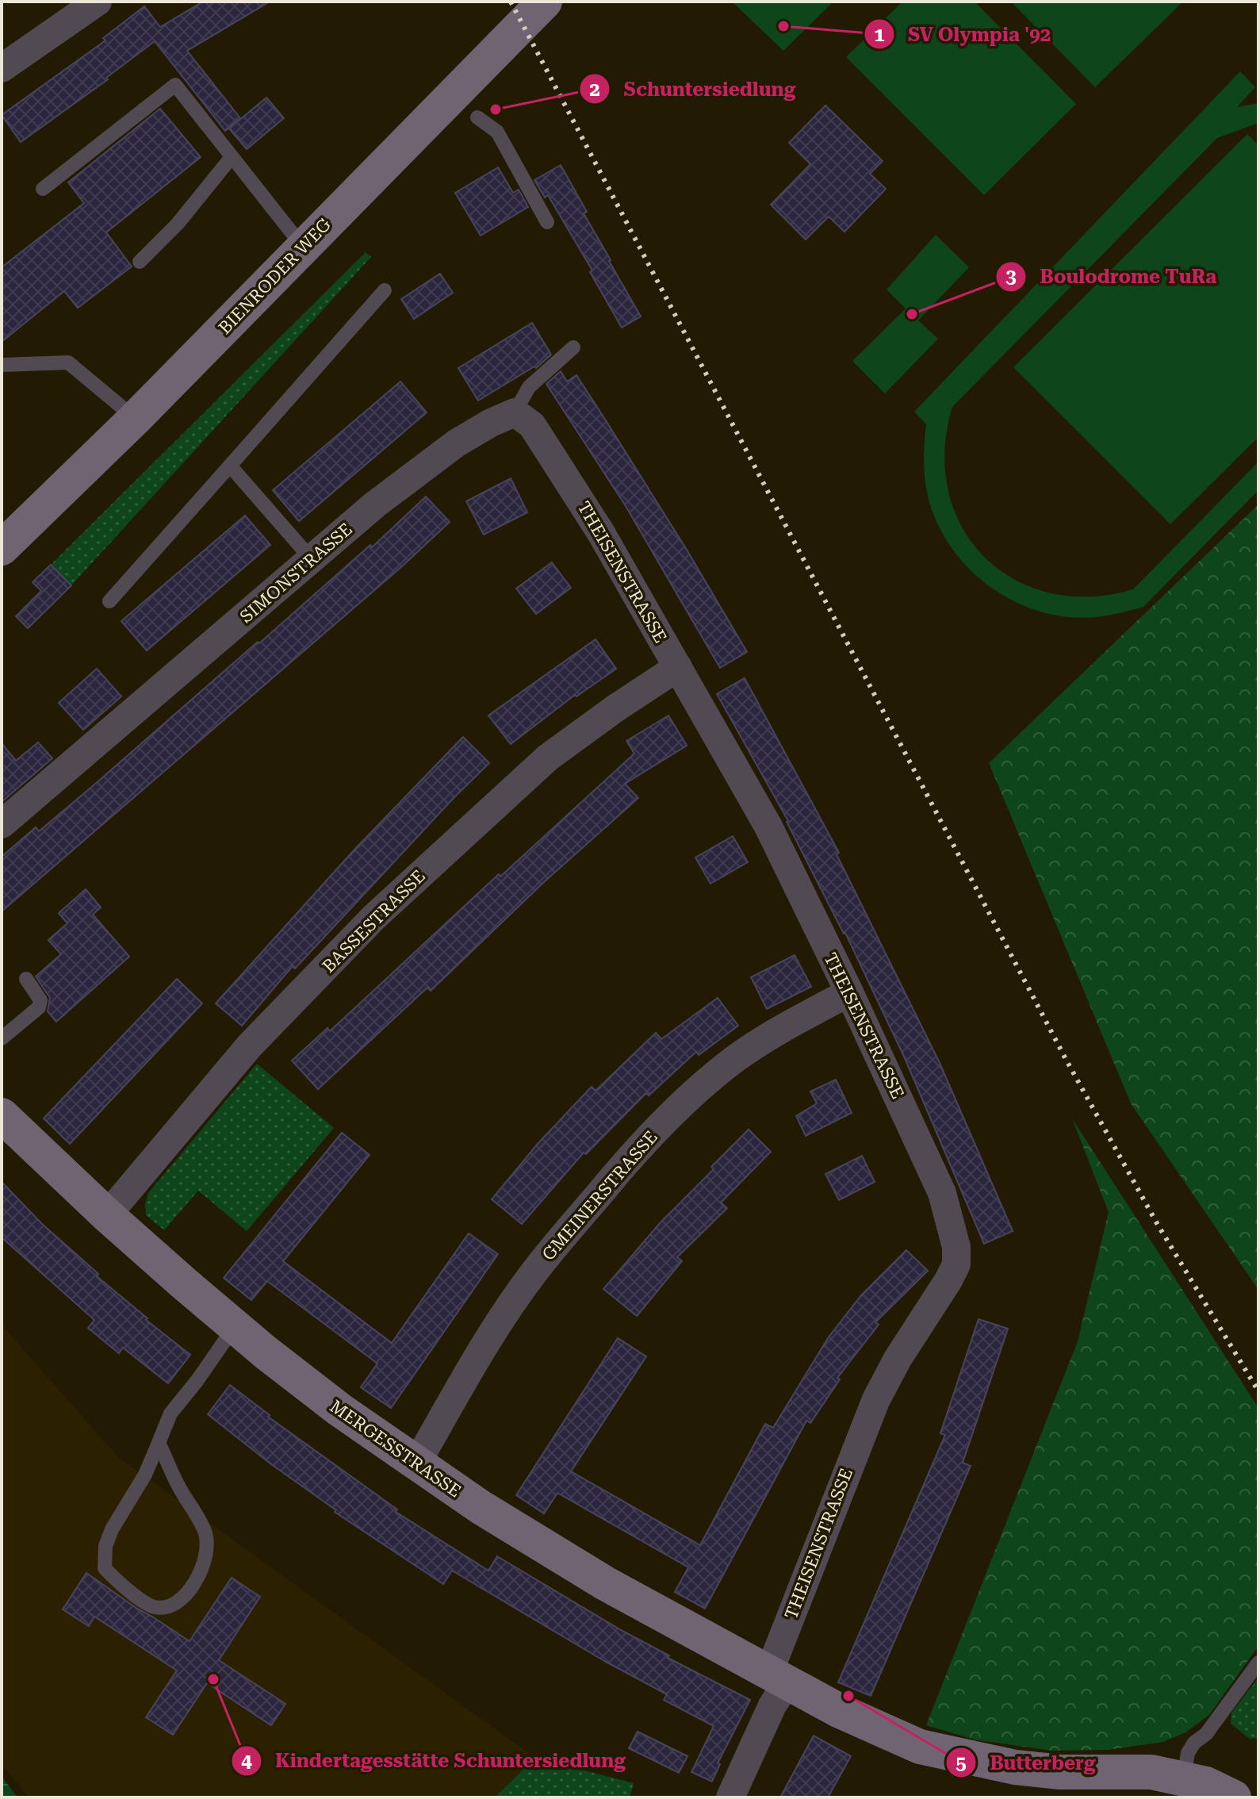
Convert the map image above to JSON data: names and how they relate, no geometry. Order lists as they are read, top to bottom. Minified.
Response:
{"streets":{"street":["BIENRODER WEG","THEISENSTRASSE","SIMONSTRASSE","BASSESTRASSE","GMEINERSTRASSE","MERGESSTRASSE"]},"crossings":[["THEISENSTRASSE","SIMONSTRASSE"],["THEISENSTRASSE","BASSESTRASSE"],["THEISENSTRASSE","GMEINERSTRASSE"],["THEISENSTRASSE","MERGESSTRASSE"],["BASSESTRASSE","MERGESSTRASSE"],["GMEINERSTRASSE","MERGESSTRASSE"]],"places":["SV Olympia '92","Schuntersiedlung","Boulodrome TuRa","Kindertagesstätte Schuntersiedlung","Butterberg"]}
